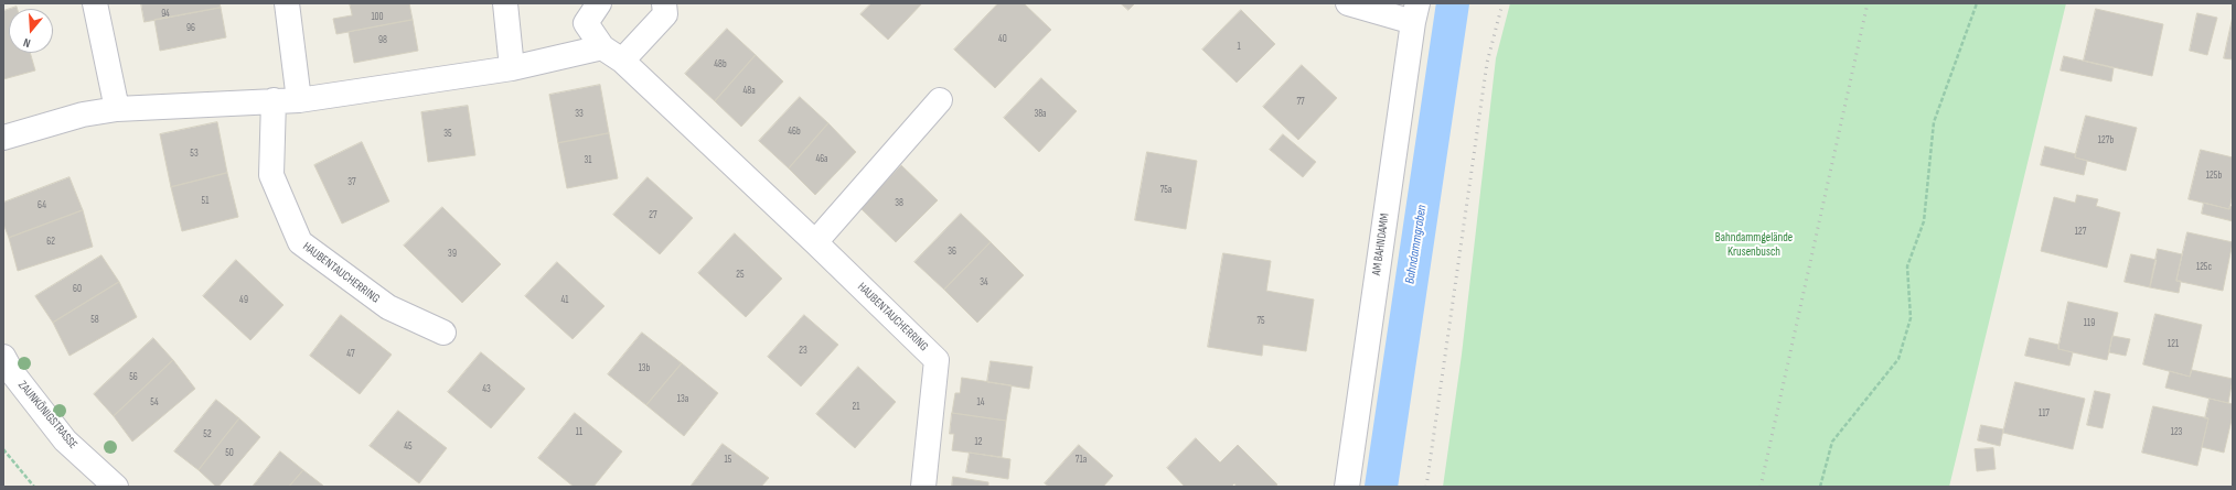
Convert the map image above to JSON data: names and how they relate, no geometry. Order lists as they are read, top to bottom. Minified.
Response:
{"streets":{"street":["AM BAHNDAMM","HAUBENTAUCHERRING","ZAUNKÖNIGSTRASSE"]},"water":["Bahndammgraben"],"parks":["Bahndammgelände Krusenbusch"],"house_numbers":["94","100","96","40","98","1","48b","48a","77","33","38a","46b","35","127b","53","46a","31","125b","37","75a","51","38","64","27","127","62","36","39","125c","25","34","60","49","41","58","75","119","121","23","47","13b","56","43","13a","54","14","21","117","11","123","52","12","45","50","15","71a"],"north":"bottom"}
